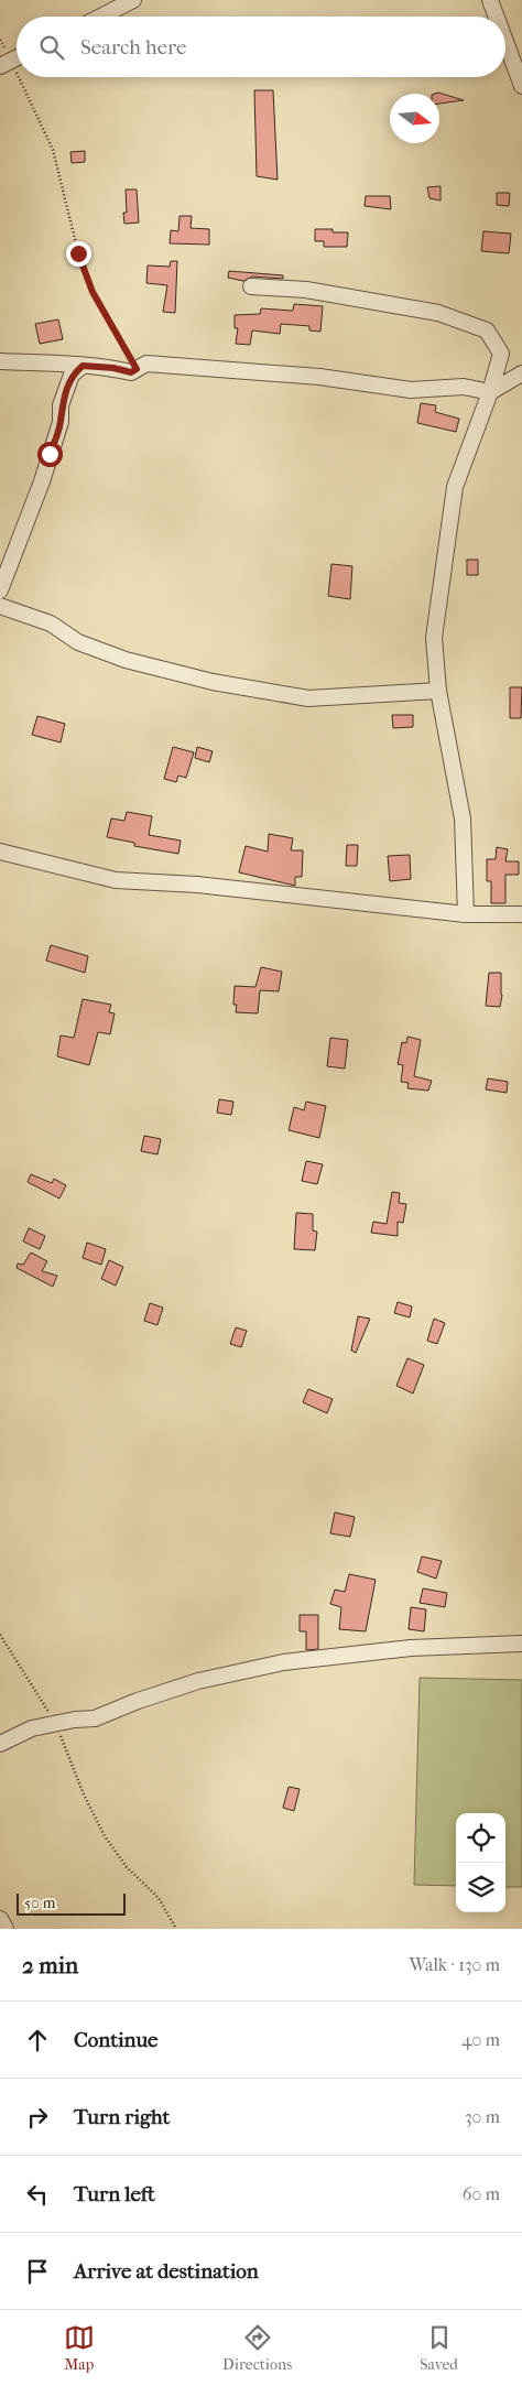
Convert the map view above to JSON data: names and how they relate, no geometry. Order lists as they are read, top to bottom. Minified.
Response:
{"scale_bar":"50 m","north":"right","page":{"search":"Search here","scale":"50 m","heading":["2 min","Walk · 130 m"],"list":[["Continue","40 m"],["Turn right","30 m"],["Turn left","60 m"],"Arrive at destination"],"nav":["Map","Directions","Saved"]}}
